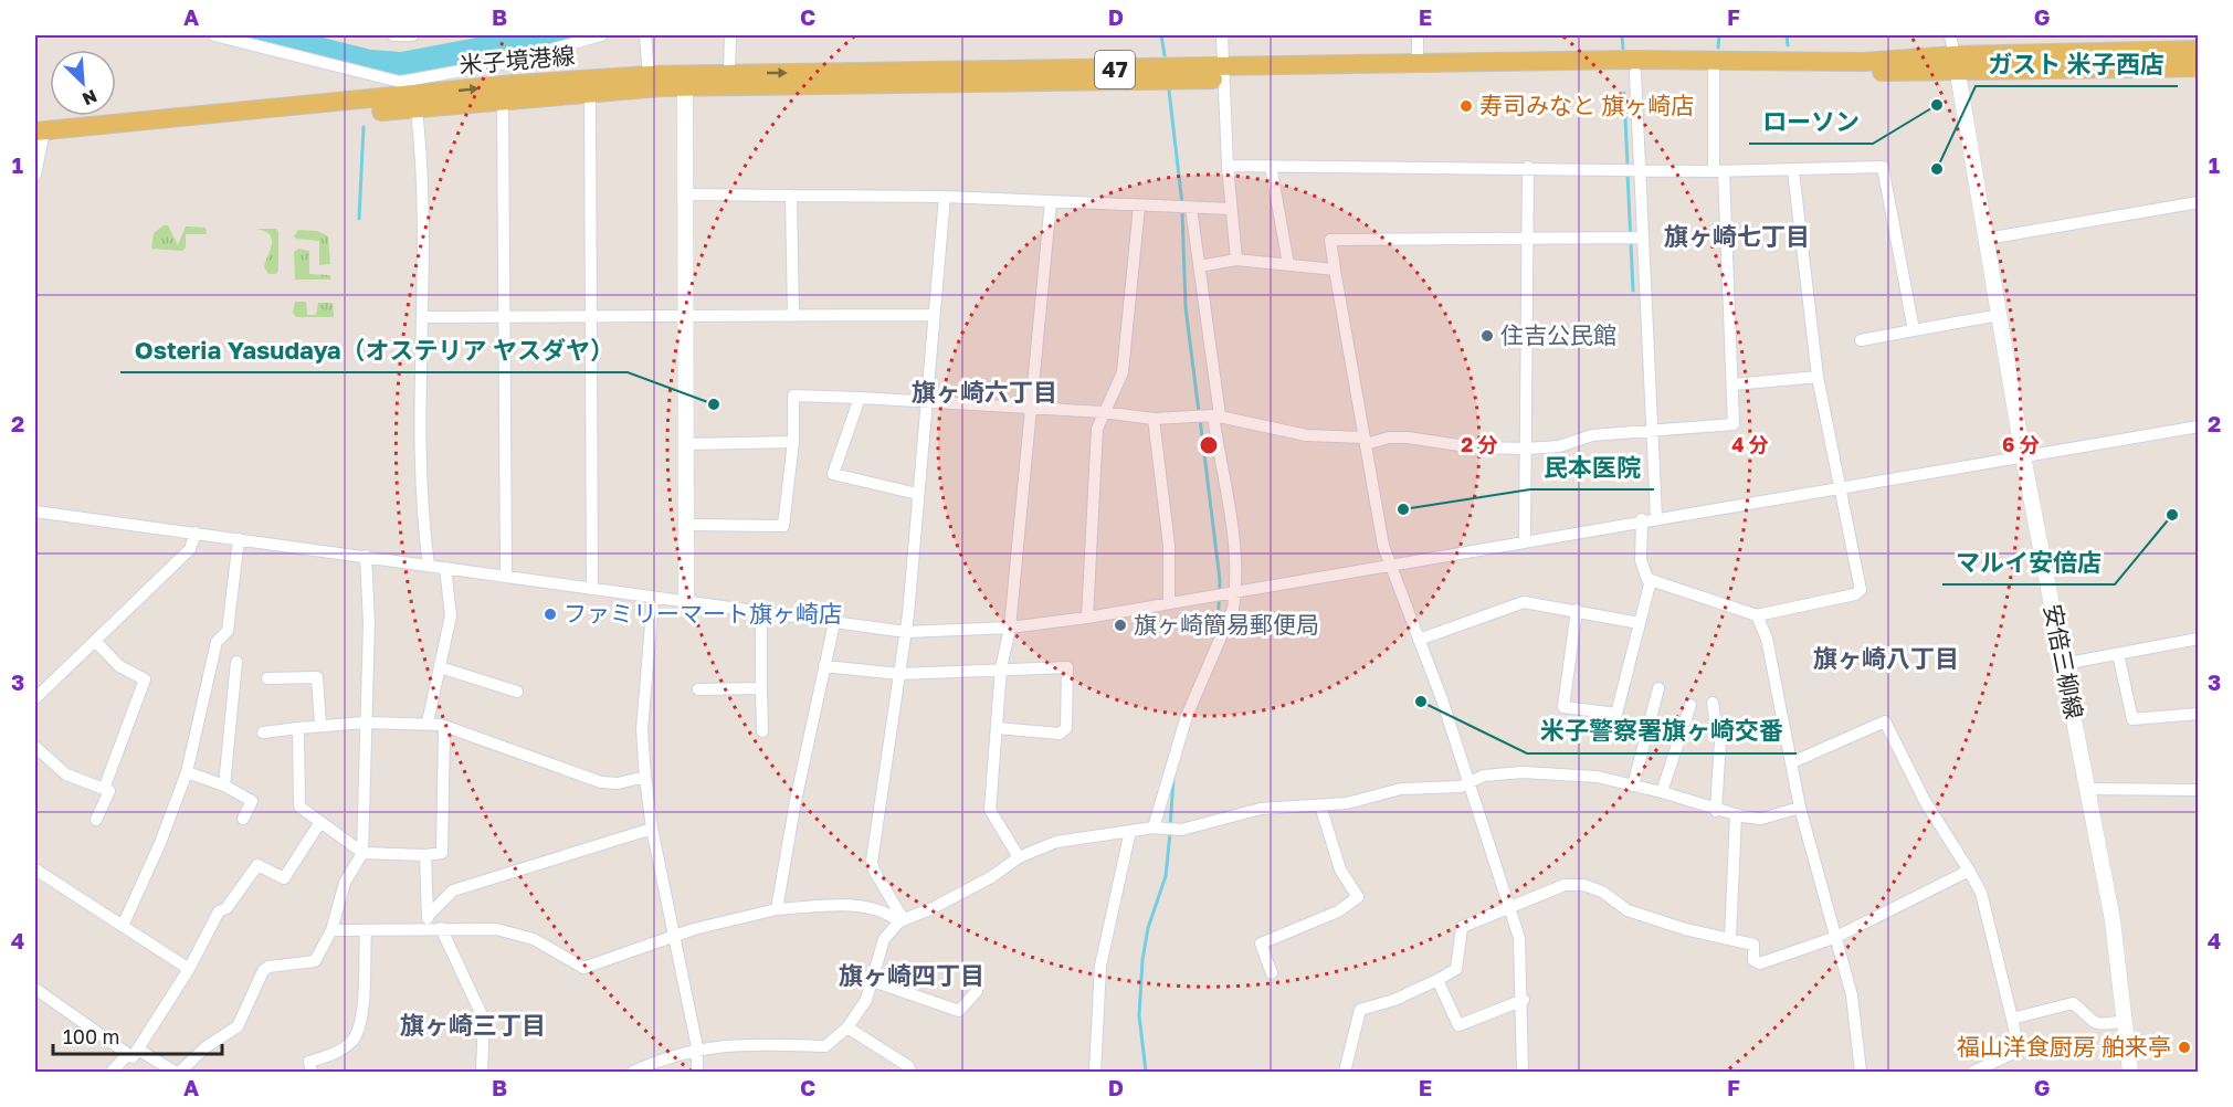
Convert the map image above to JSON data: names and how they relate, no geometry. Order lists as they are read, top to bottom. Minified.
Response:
{"streets":{"main road":["米子境港線","47"],"street":["安倍三柳線"]},"crossings":[["米子境港線","安倍三柳線"]],"districts":["旗ヶ崎七丁目","旗ヶ崎六丁目","旗ヶ崎八丁目","旗ヶ崎四丁目","旗ヶ崎三丁目"],"places":["ローソン","寿司みなと 旗ヶ崎店","ガスト 米子西店","住吉公民館","Osteria Yasudaya（オステリア ヤスダヤ）","民本医院","マルイ安倍店","ファミリーマート旗ヶ崎店","旗ヶ崎簡易郵便局","米子警察署旗ヶ崎交番","福山洋食厨房 舶来亭"],"scale_bar":"100 m","north":"bottom right","grid":{"columns":["A","B","C","D","E","F","G"],"rows":["1","2","3","4"]},"rings":["2 分","4 分","6 分"]}
